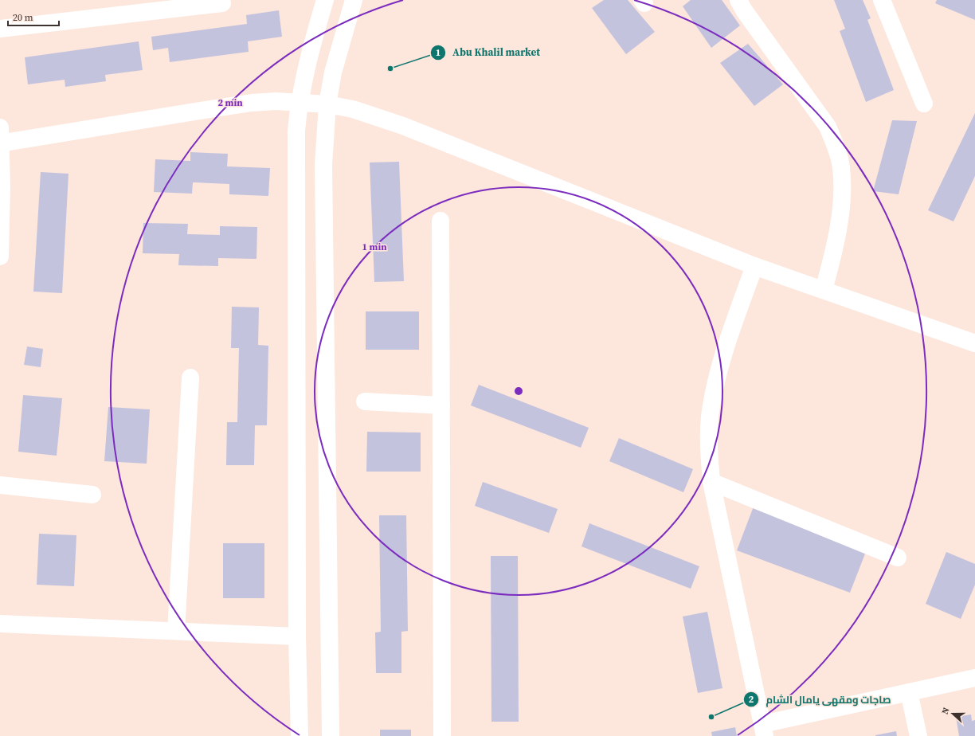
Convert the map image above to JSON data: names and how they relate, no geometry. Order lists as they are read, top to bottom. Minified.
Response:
{"places":["Abu Khalil market","صاجات ومقهى يامال الشام"],"scale_bar":"20 m","north":"left","rings":["2 min","1 min"]}
